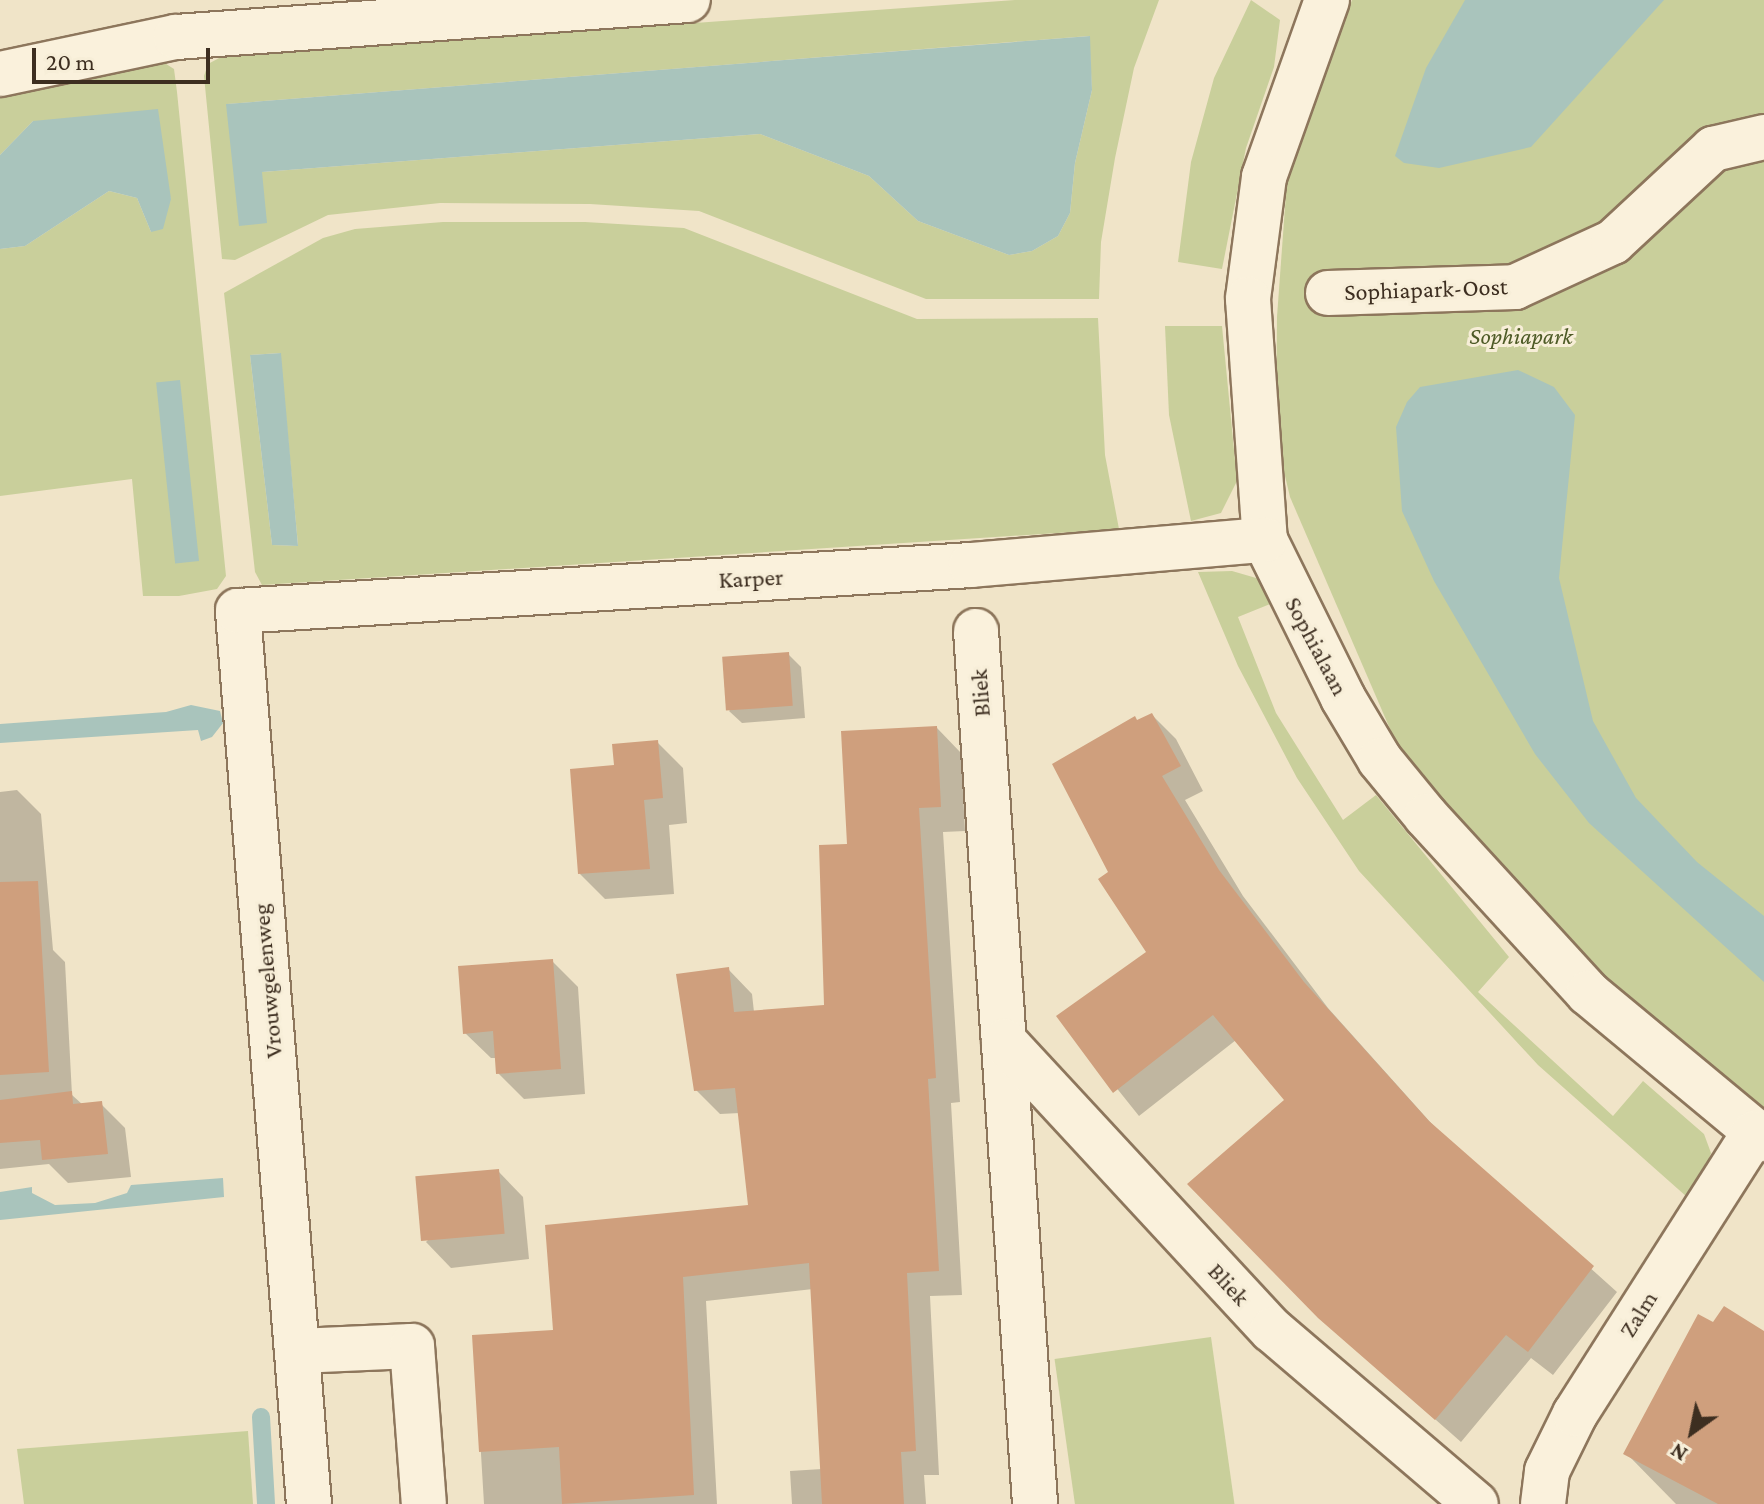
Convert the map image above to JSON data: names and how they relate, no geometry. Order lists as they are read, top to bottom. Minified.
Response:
{"streets":{"street":["Sophiapark-Oost","Karper","Sophialaan","Bliek","Vrouwgelenweg","Zalm"]},"crossings":[["Karper","Sophialaan"],["Karper","Vrouwgelenweg"],["Sophialaan","Zalm"]],"parks":["Sophiapark"],"scale_bar":"20 m","north":"bottom left"}
